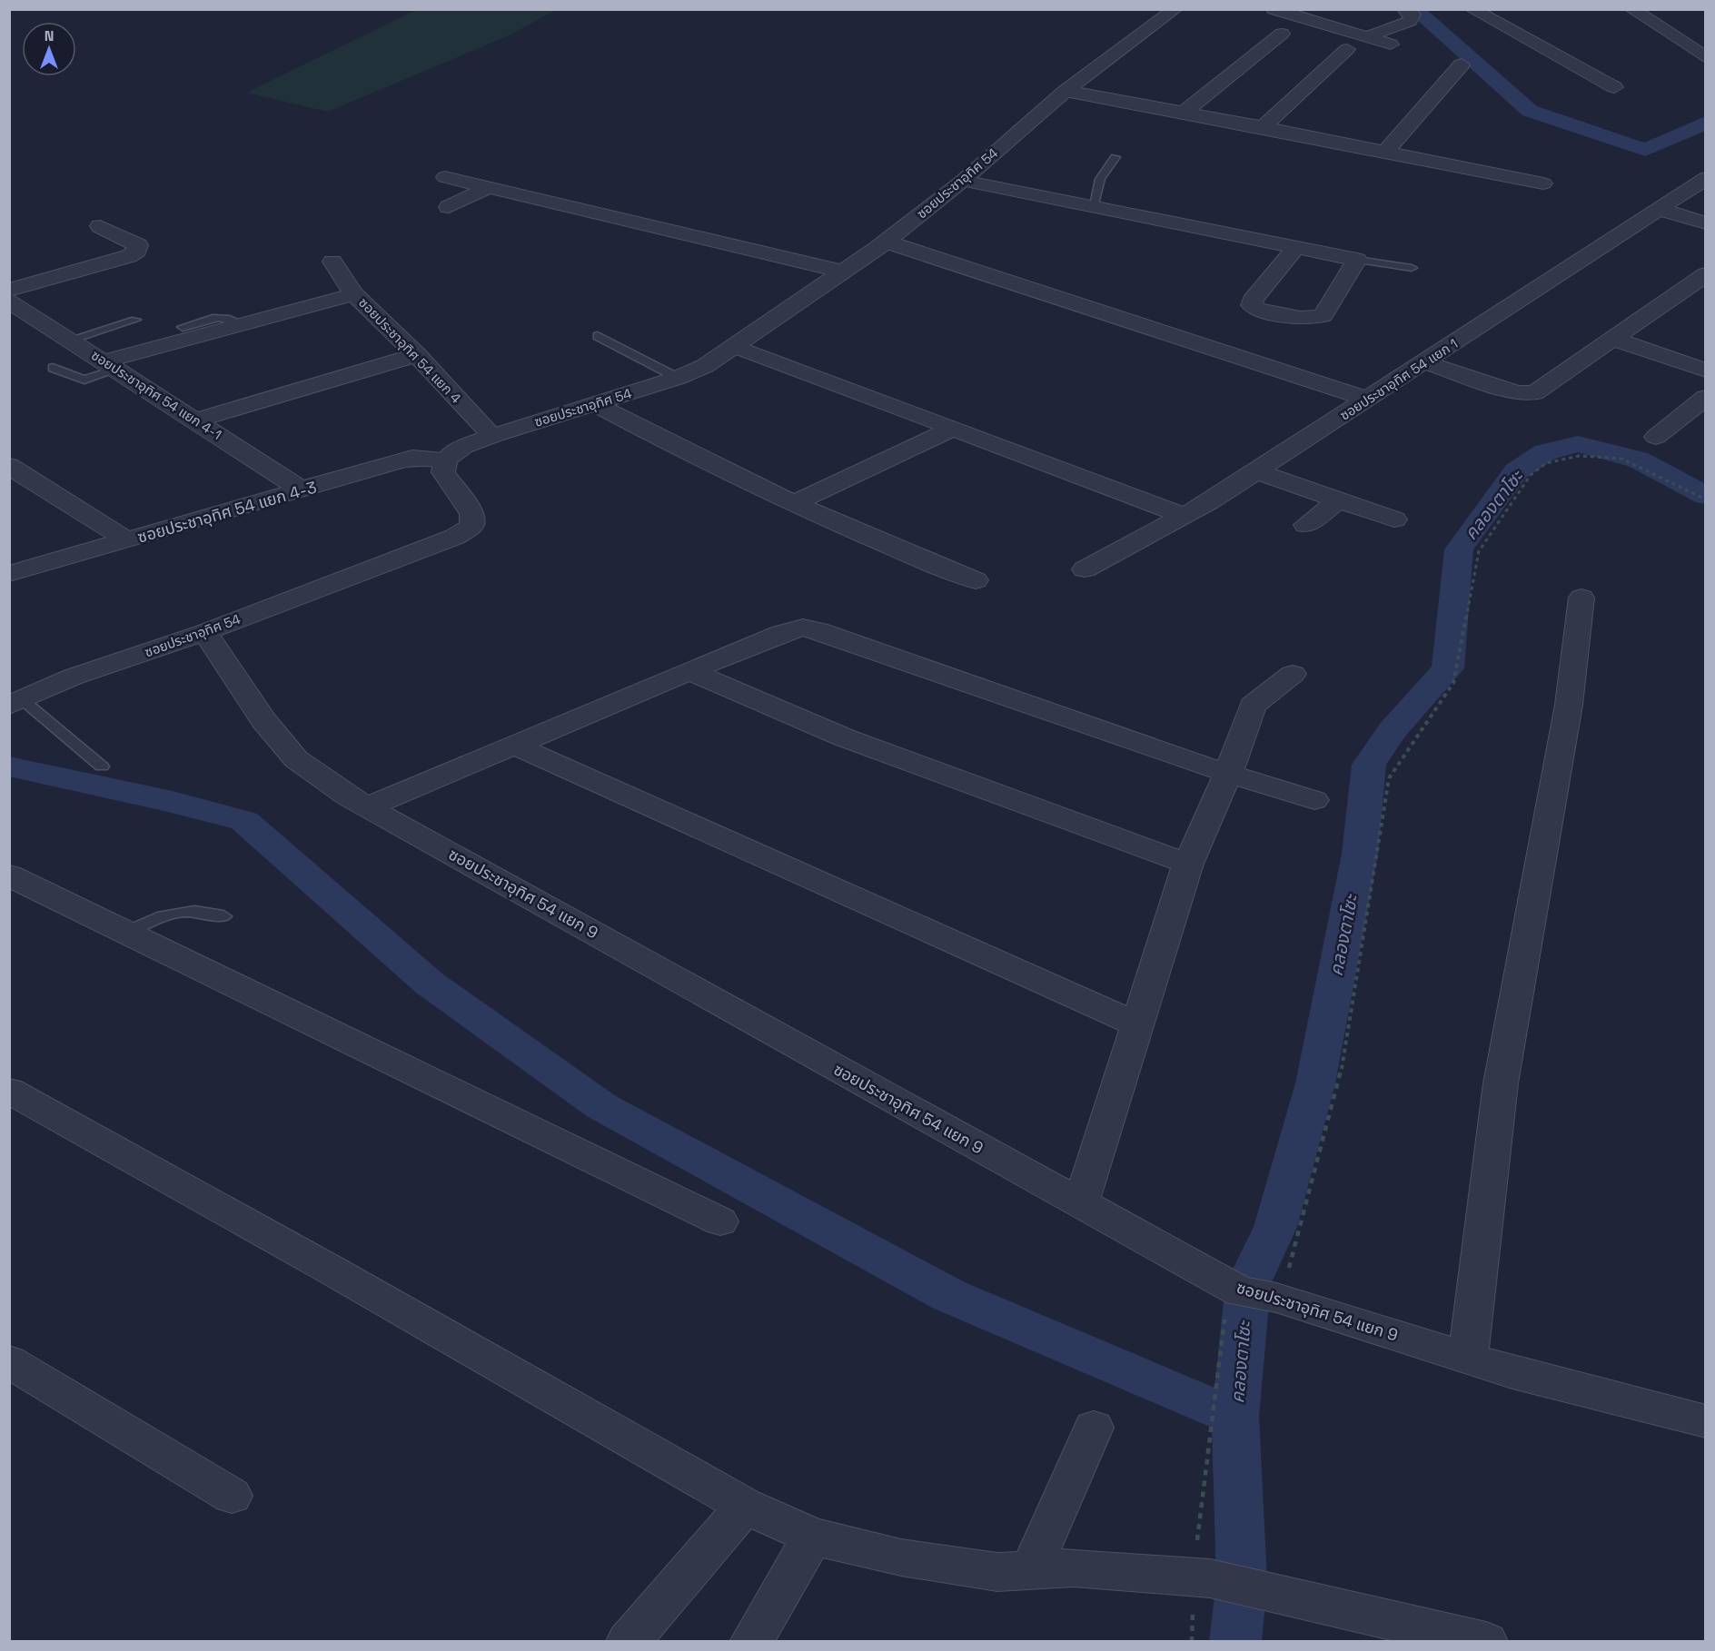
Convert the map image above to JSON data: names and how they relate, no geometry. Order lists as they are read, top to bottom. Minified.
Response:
{"streets":{"street":["ซอยประชาอุทิศ 54","ซอยประชาอุทิศ 54 แยก 4","ซอยประชาอุทิศ 54 แยก 1","ซอยประชาอุทิศ 54 แยก 4-1","ซอยประชาอุทิศ 54 แยก 4-3","ซอยประชาอุทิศ 54 แยก 9"]},"crossings":[["ซอยประชาอุทิศ 54","ซอยประชาอุทิศ 54 แยก 4"],["ซอยประชาอุทิศ 54","ซอยประชาอุทิศ 54 แยก 4-3"],["ซอยประชาอุทิศ 54","ซอยประชาอุทิศ 54 แยก 9"],["ซอยประชาอุทิศ 54 แยก 4-1","ซอยประชาอุทิศ 54 แยก 4-3"]],"water":["คลองตาโซะ"],"north":"top"}
